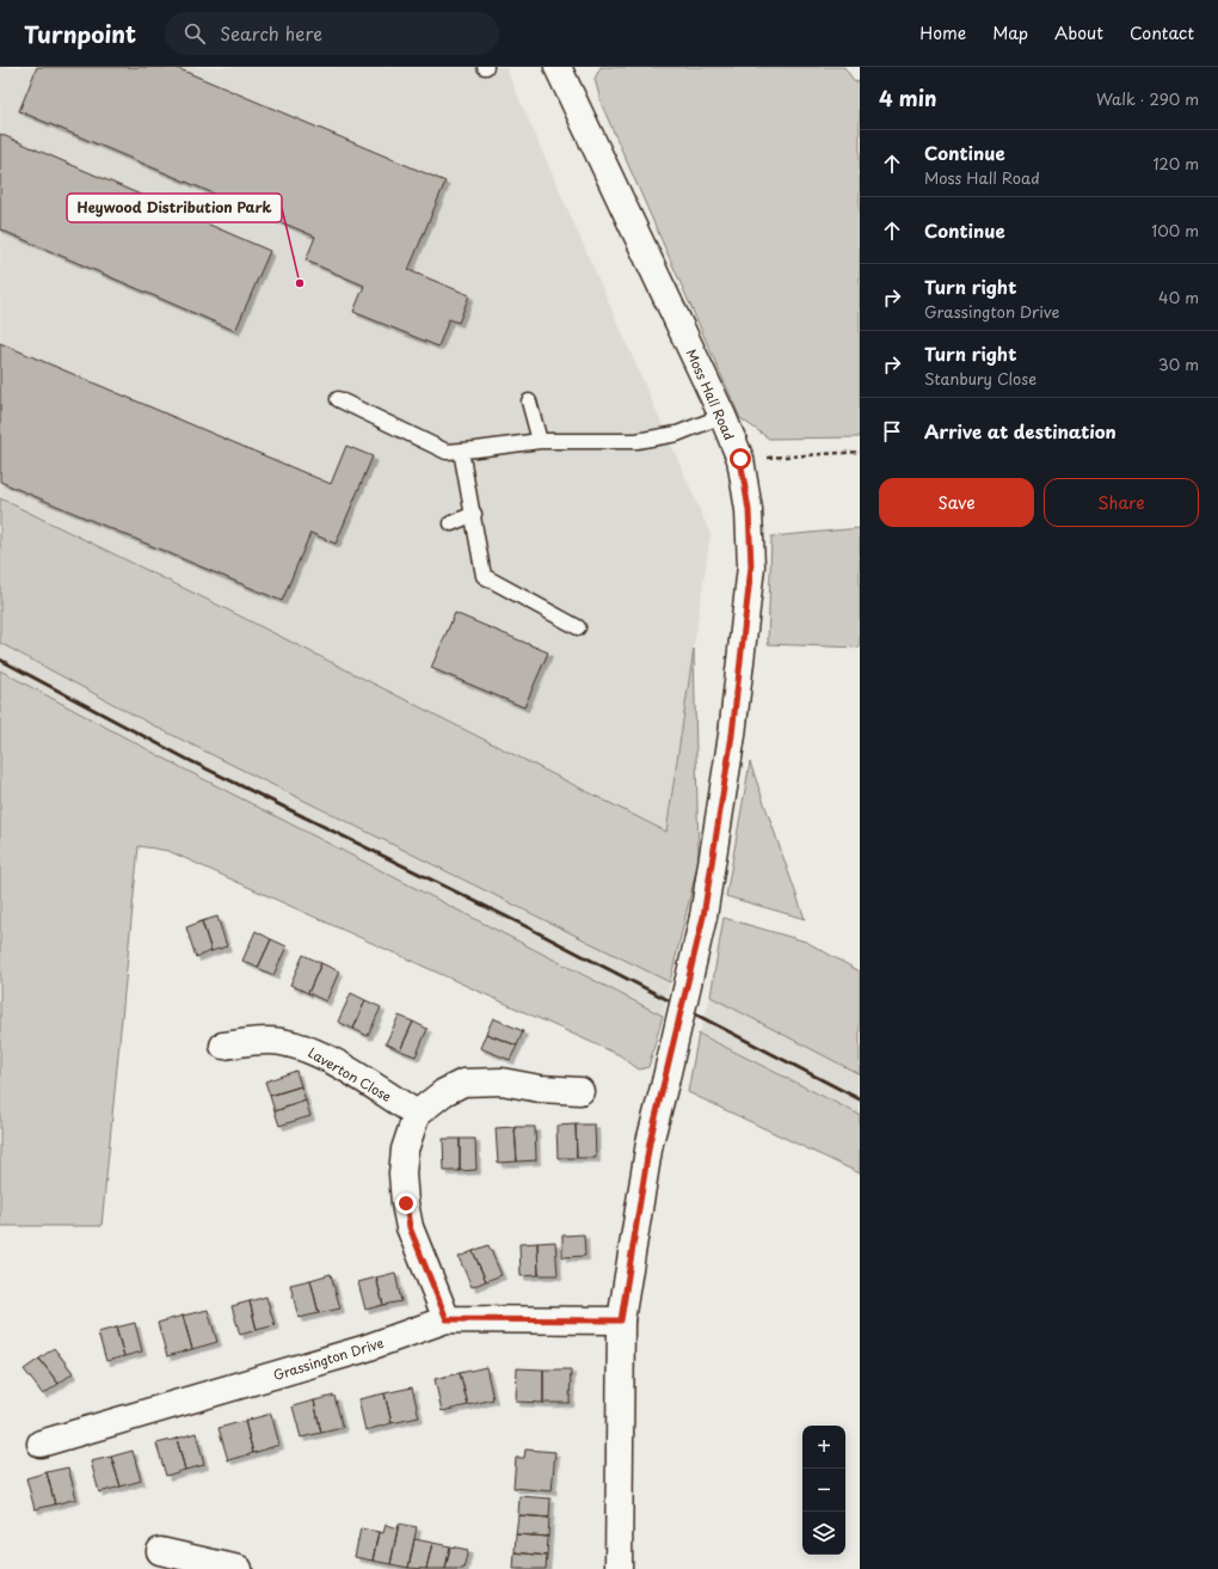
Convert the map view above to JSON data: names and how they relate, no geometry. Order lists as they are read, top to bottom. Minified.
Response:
{"streets":{"street":["Moss Hall Road","Laverton Close","Grassington Drive"]},"crossings":[["Moss Hall Road","Grassington Drive"]],"places":["Heywood Distribution Park"],"page":{"header":"Turnpoint","search":"Search here","nav":["Home","Map","About","Contact"],"heading":["4 min","Walk · 290 m"],"list":[["Continue","Moss Hall Road","120 m"],["Continue","100 m"],["Turn right","Grassington Drive","40 m"],["Turn right","Stanbury Close","30 m"],"Arrive at destination"],"buttons":["Save","Share"],"map_buttons":["+","−"]}}
